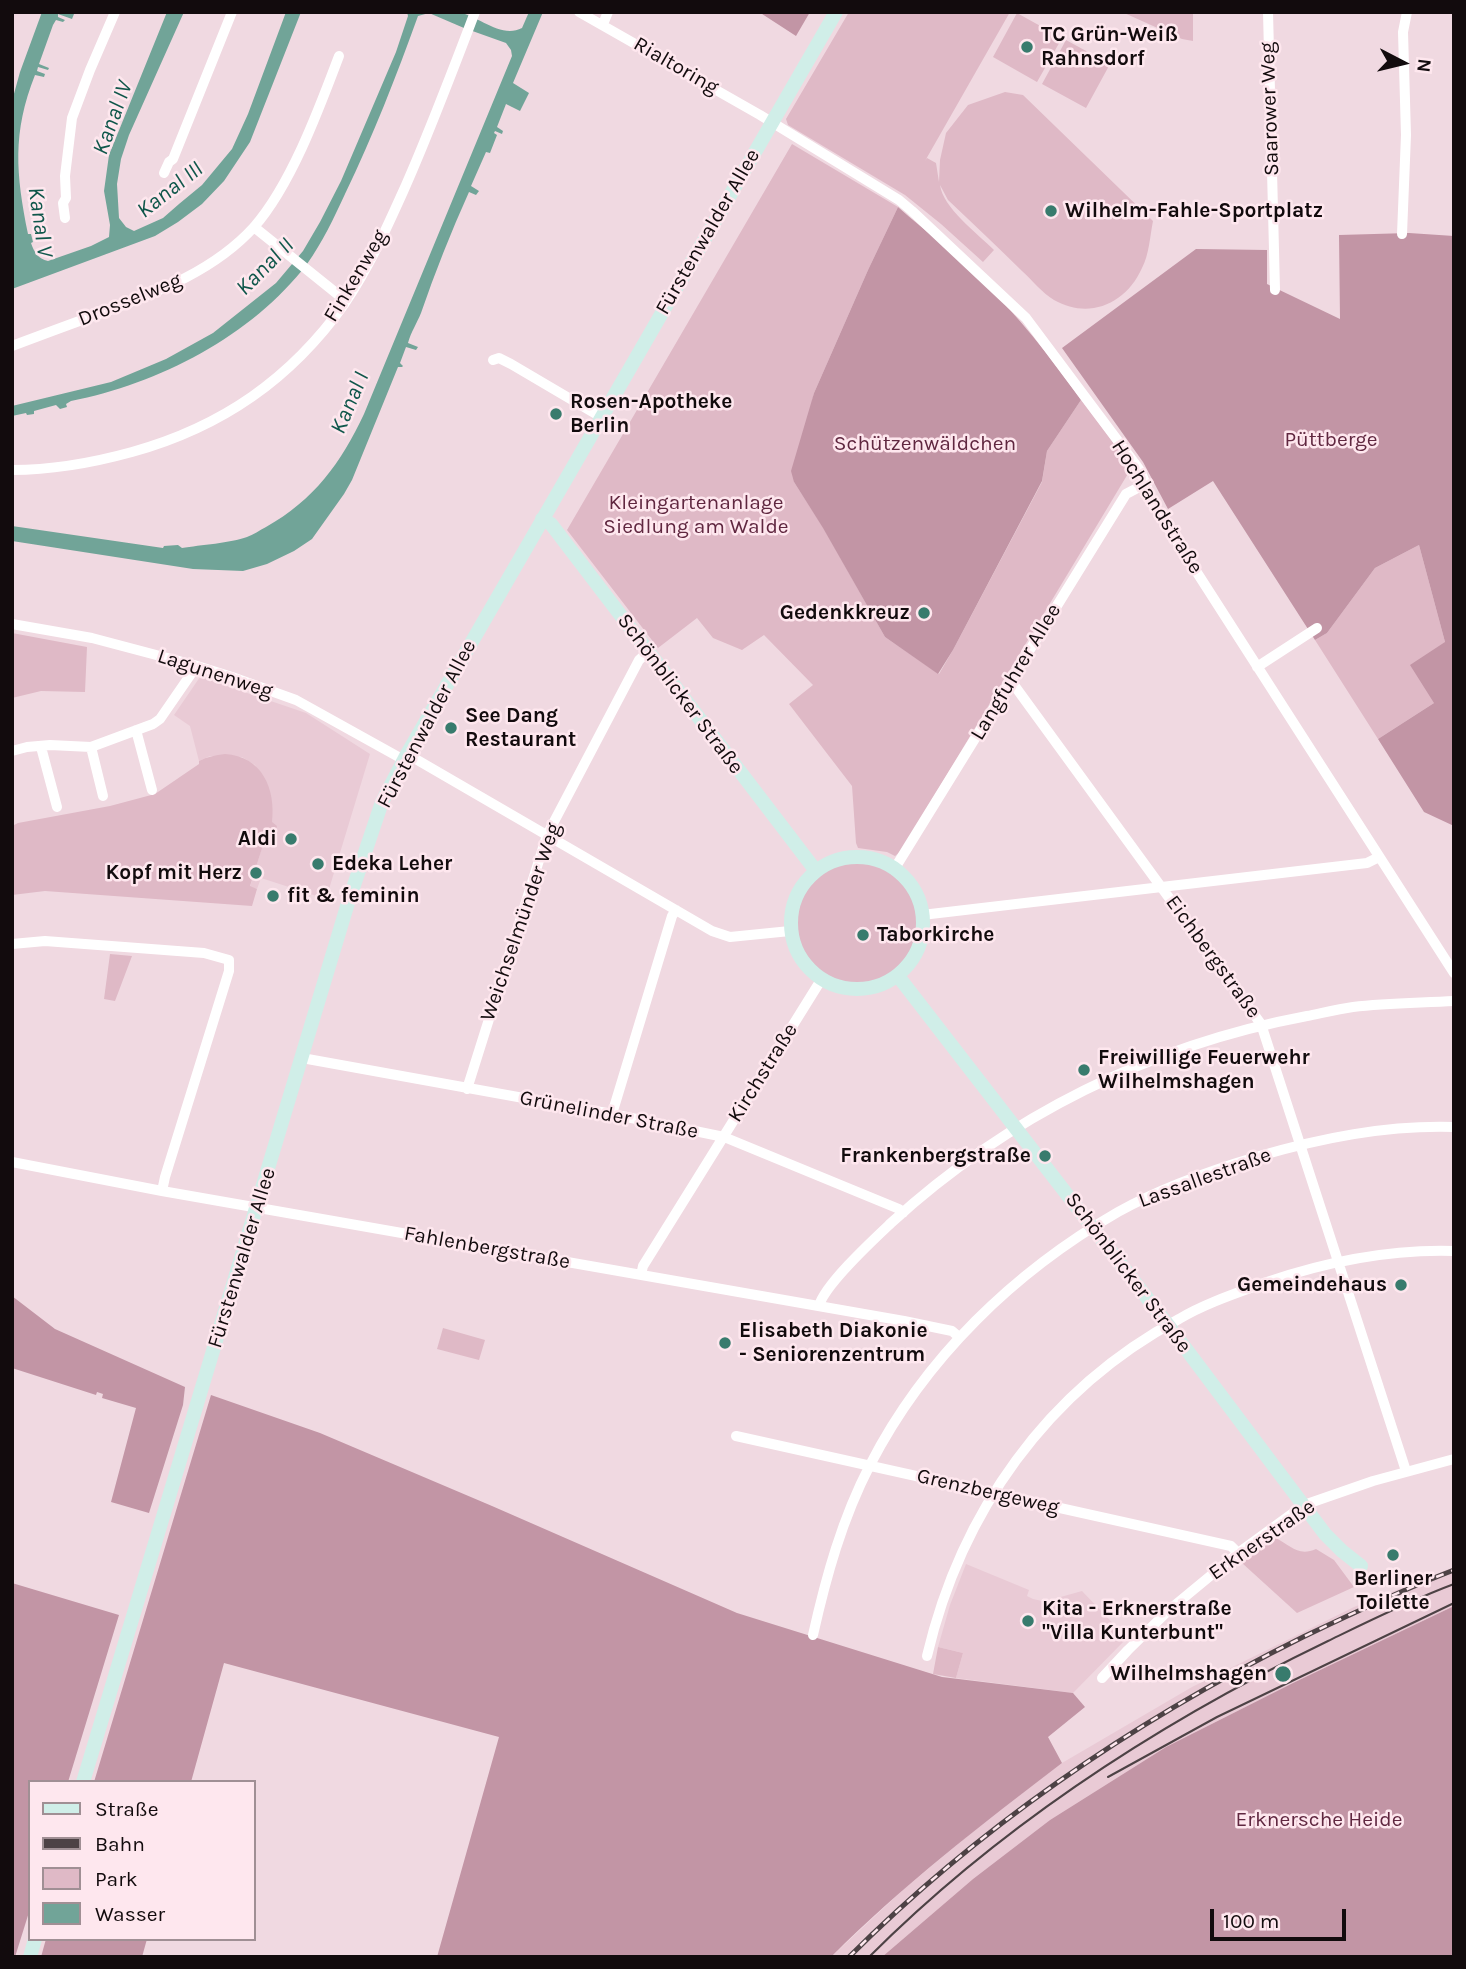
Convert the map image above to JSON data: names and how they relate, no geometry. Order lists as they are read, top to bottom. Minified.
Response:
{"streets":{"main road":["Fürstenwalder Allee","Schönblicker Straße"],"street":["Rialtoring","Saarower Weg","Finkenweg","Drosselweg","Hochlandstraße","Langfuhrer Allee","Lagunenweg","Weichselmünder Weg","Eichbergstraße","Kirchstraße","Grünelinder Straße","Lassallestraße","Fahlenbergstraße","Grenzbergeweg","Erknerstraße"]},"crossings":[["Rialtoring","Fürstenwalder Allee"],["Rialtoring","Hochlandstraße"],["Fürstenwalder Allee","Hochlandstraße"],["Fürstenwalder Allee","Lagunenweg"],["Fürstenwalder Allee","Schönblicker Straße"],["Fürstenwalder Allee","Grünelinder Straße"],["Fürstenwalder Allee","Fahlenbergstraße"],["Hochlandstraße","Langfuhrer Allee"],["Langfuhrer Allee","Lagunenweg"],["Langfuhrer Allee","Schönblicker Straße"],["Langfuhrer Allee","Eichbergstraße"],["Langfuhrer Allee","Kirchstraße"],["Lagunenweg","Schönblicker Straße"],["Lagunenweg","Weichselmünder Weg"],["Lagunenweg","Kirchstraße"],["Schönblicker Straße","Weichselmünder Weg"],["Schönblicker Straße","Kirchstraße"],["Schönblicker Straße","Lassallestraße"],["Schönblicker Straße","Erknerstraße"],["Weichselmünder Weg","Grünelinder Straße"],["Eichbergstraße","Lassallestraße"],["Eichbergstraße","Erknerstraße"],["Kirchstraße","Grünelinder Straße"],["Kirchstraße","Fahlenbergstraße"],["Lassallestraße","Fahlenbergstraße"],["Lassallestraße","Grenzbergeweg"],["Grenzbergeweg","Erknerstraße"]],"water":["Kanal IV","Kanal III","Kanal V","Kanal II","Kanal I"],"parks":["Püttberge","Schützenwäldchen","Kleingartenanlage Siedlung am Walde","Erknersche Heide"],"places":["TC Grün-Weiß Rahnsdorf","Wilhelm-Fahle-Sportplatz","Rosen-Apotheke Berlin","Gedenkkreuz","See Dang Restaurant","Aldi","Edeka Leher","Kopf mit Herz","fit & feminin","Taborkirche","Freiwillige Feuerwehr Wilhelmshagen","Frankenbergstraße","Gemeindehaus","Elisabeth Diakonie - Seniorenzentrum","Berliner Toilette","Kita - Erknerstraße \"Villa Kunterbunt\"","Wilhelmshagen"],"legend":["Straße","Bahn","Park","Wasser"],"scale_bar":"100 m","north":"right"}
